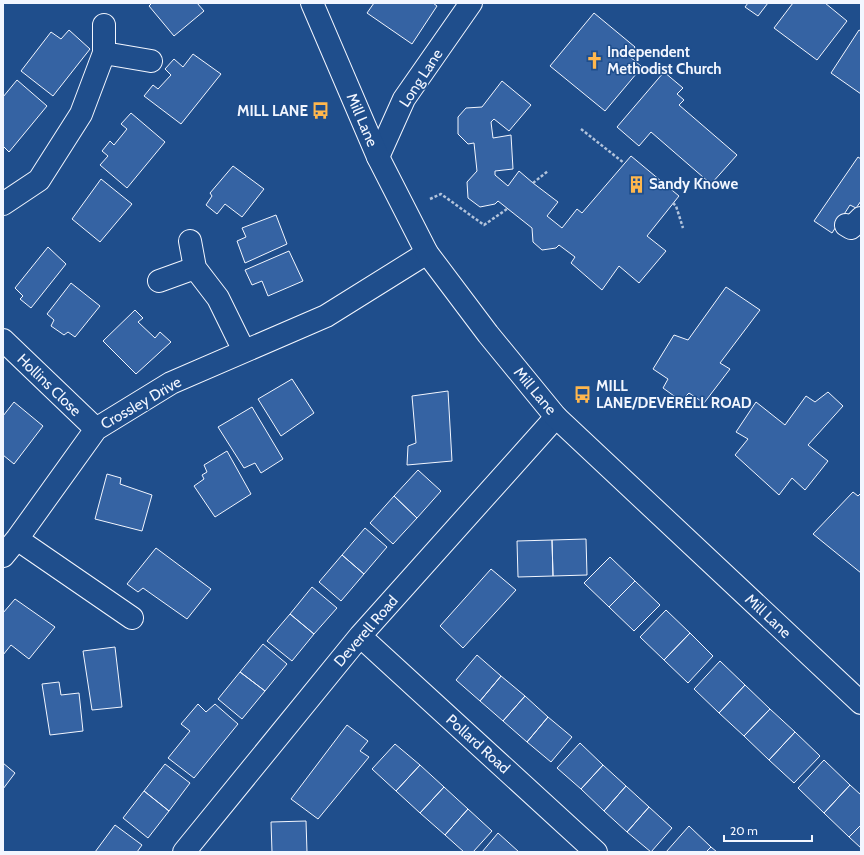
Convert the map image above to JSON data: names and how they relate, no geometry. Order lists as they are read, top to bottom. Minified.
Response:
{"streets":{"street":["Long Lane","Mill Lane","Hollins Close","Crossley Drive","Deverell Road","Pollard Road"]},"crossings":[["Long Lane","Mill Lane"],["Mill Lane","Crossley Drive"],["Mill Lane","Deverell Road"],["Hollins Close","Crossley Drive"],["Deverell Road","Pollard Road"]],"places":{"church":["Independent Methodist Church"],"bus stop":["MILL LANE","MILL LANE/DEVERELL ROAD"],"building":["Sandy Knowe"]},"scale_bar":"20 m"}
